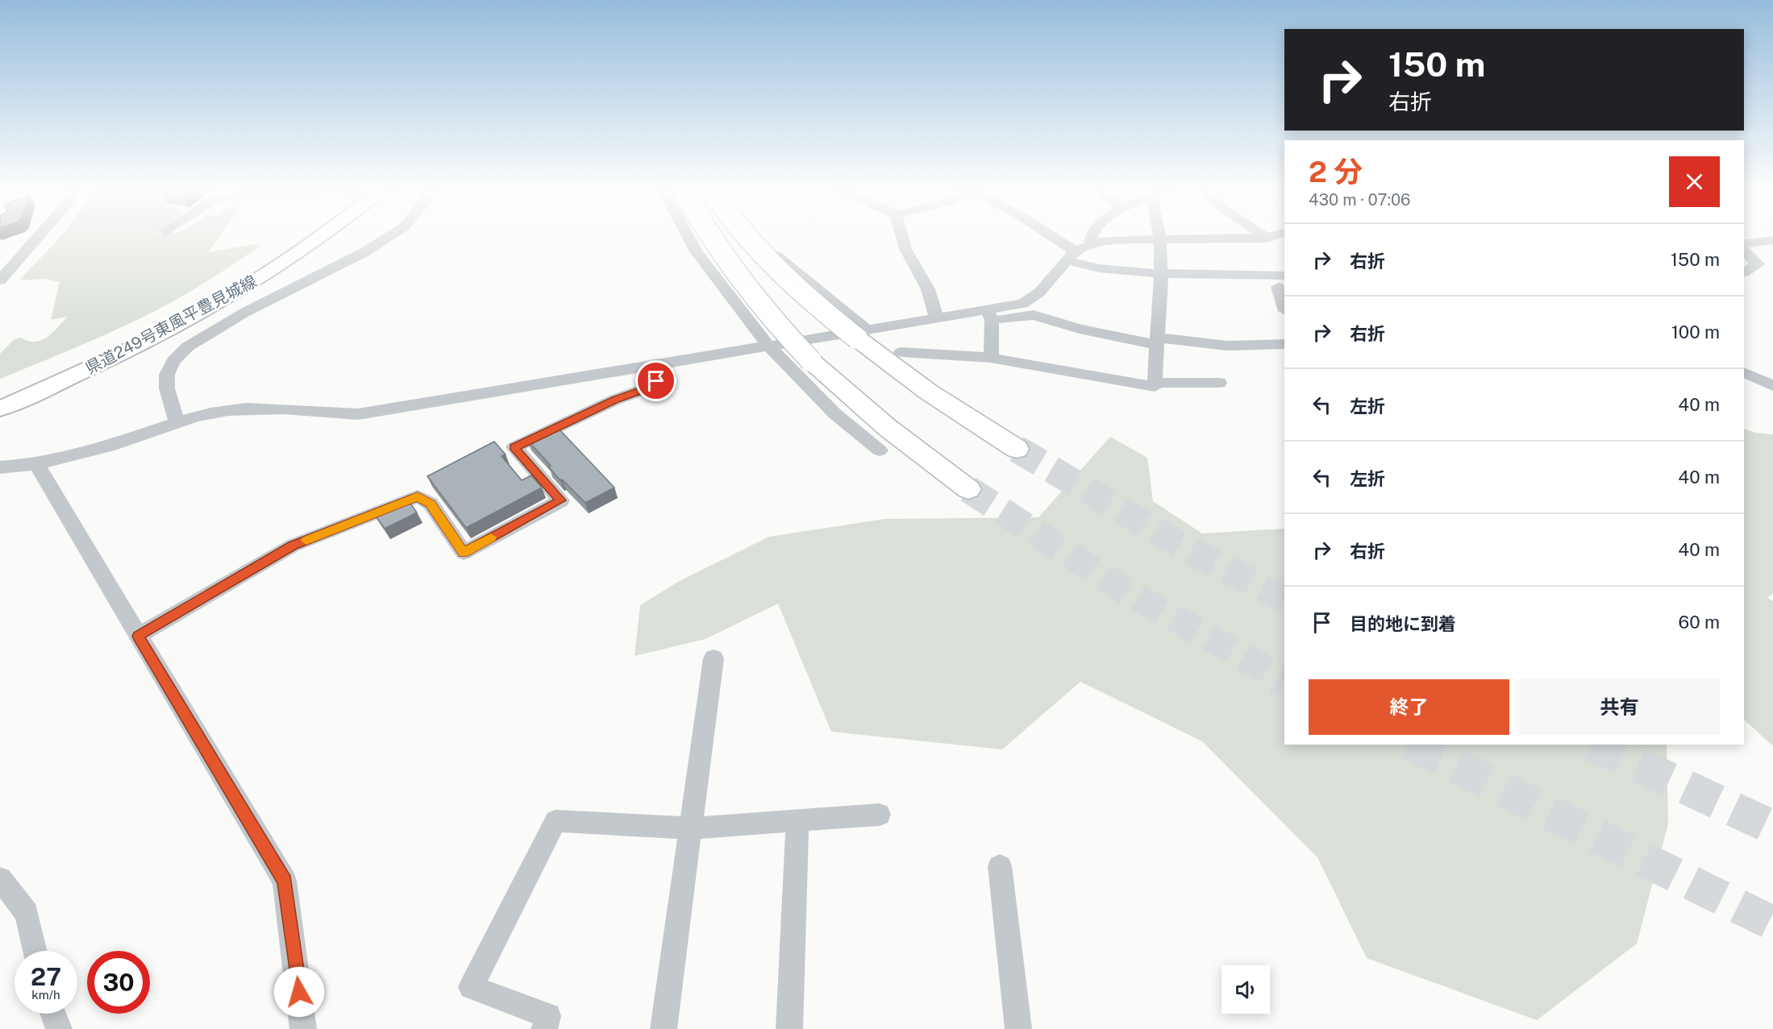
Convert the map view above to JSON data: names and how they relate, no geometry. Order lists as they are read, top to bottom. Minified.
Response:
{"streets":{"main road":["県道249号東風平豊見城線"]},"page":{"turn":["150 m","右折"],"heading":["2 分","430 m · 07:06"],"list":[{"name":"右折","value":"150 m"},{"name":"右折","value":"100 m"},{"name":"左折","value":"40 m"},{"name":"左折","value":"40 m"},{"name":"右折","value":"40 m"},{"name":"目的地に到着","value":"60 m"}],"buttons":["終了","共有"],"speed":"27 km/h","limit":"30"}}
